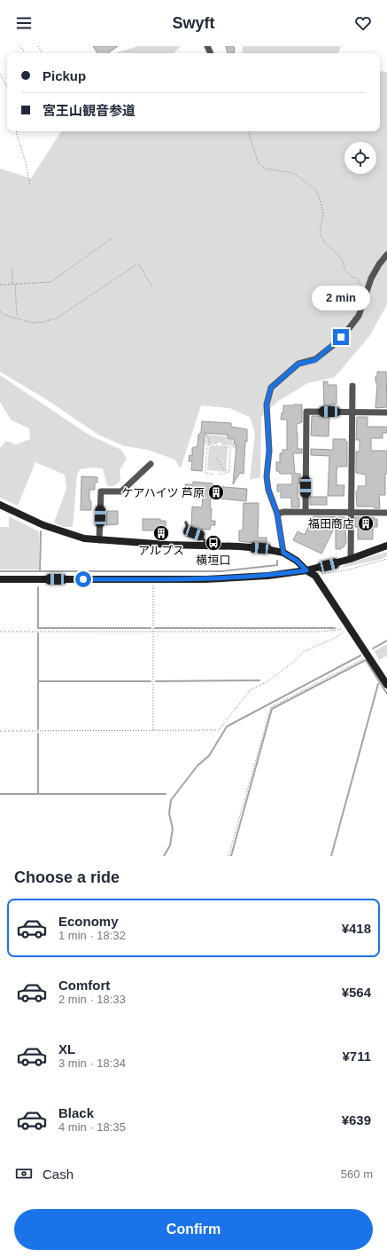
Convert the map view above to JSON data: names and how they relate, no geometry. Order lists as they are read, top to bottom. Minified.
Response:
{"places":{"building":["ケアハイツ 芦原","福田商店","アルプス"],"bus stop":["横垣口"]},"page":{"header":"Swyft","banner":["Pickup","宮王山観音参道"],"bubble":"2 min","heading":"Choose a ride","list":[{"name":"Economy","note":"1 min · 18:32","value":"¥418"},{"name":"Comfort","note":"2 min · 18:33","value":"¥564"},{"name":"XL","note":"3 min · 18:34","value":"¥711"},{"name":"Black","note":"4 min · 18:35","value":"¥639"}],"pay":["Cash","560 m"],"buttons":"Confirm"}}
